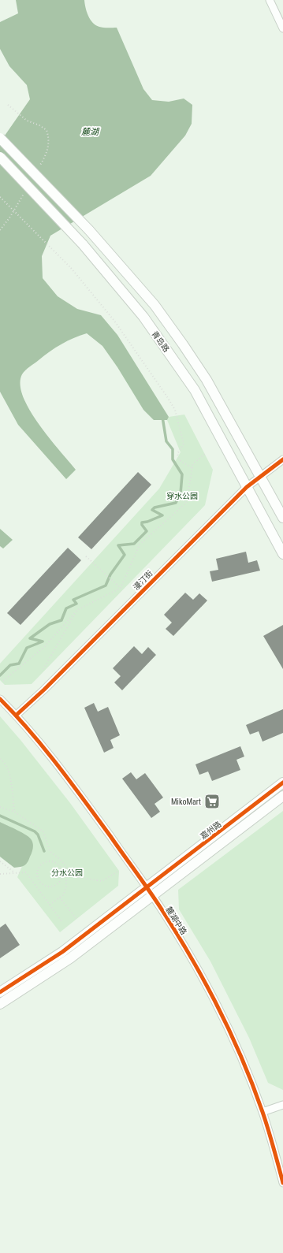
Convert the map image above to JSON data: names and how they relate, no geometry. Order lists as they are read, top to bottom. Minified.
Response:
{"streets":{"main road":["青岛路","嘉州路"],"street":["漫汀街","麓湖中路"]},"crossings":[["青岛路","漫汀街"],["漫汀街","麓湖中路"],["嘉州路","麓湖中路"]],"water":["麓湖"],"parks":["穿水公园","分水公园"],"places":{"supermarket":["MikoMart"]}}
